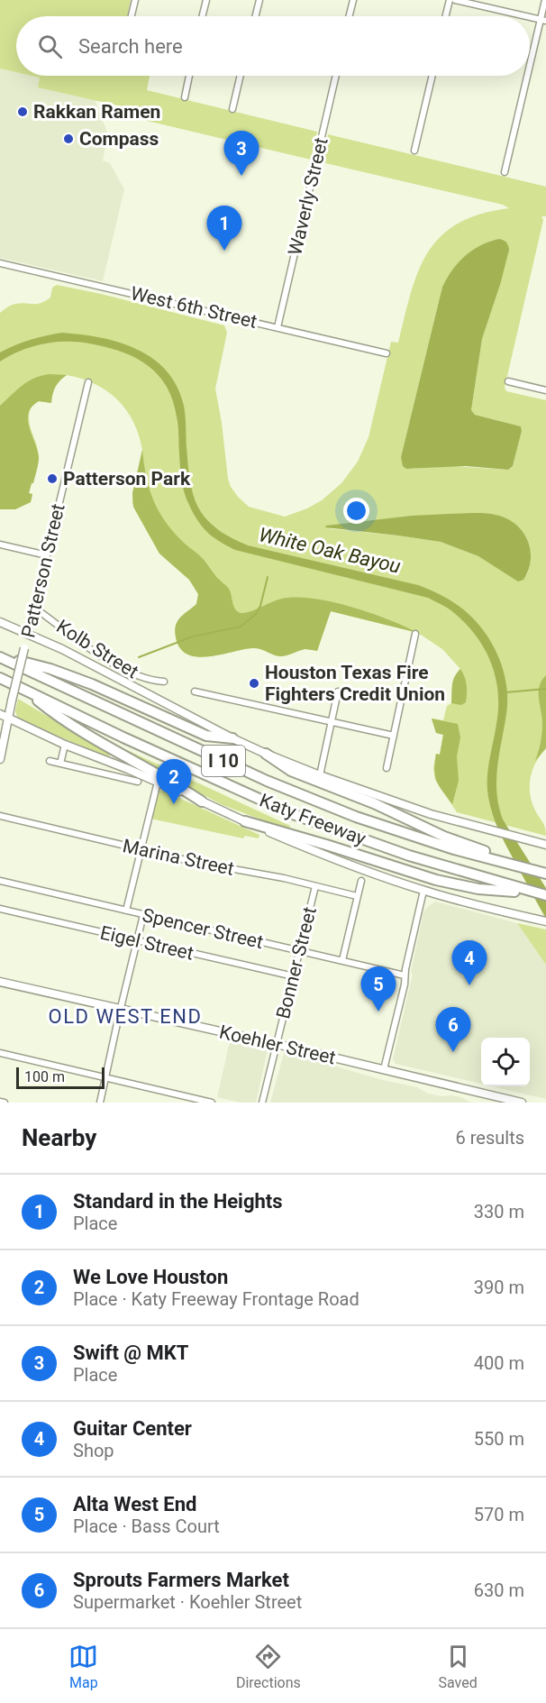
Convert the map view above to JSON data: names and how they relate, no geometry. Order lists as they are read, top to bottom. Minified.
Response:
{"streets":{"highway":["I 10","Katy Freeway"],"main road":["Patterson Street","Koehler Street"],"street":["Waverly Street","West 6th Street","Kolb Street","Marina Street","Spencer Street","Eigel Street","Bonner Street"]},"crossings":[["Waverly Street","West 6th Street"],["Patterson Street","Kolb Street"],["Marina Street","Bonner Street"],["Spencer Street","Bonner Street"],["Eigel Street","Bonner Street"],["Bonner Street","Koehler Street"]],"districts":["OLD WEST END"],"water":["White Oak Bayou"],"places":["Rakkan Ramen","Compass","Patterson Park","Houston Texas Fire Fighters Credit Union"],"scale_bar":"100 m","page":{"search":"Search here","pins":["3","1","2","4","5","6"],"scale":"100 m","heading":["Nearby","6 results"],"list":[{"mark":"1","name":"Standard in the Heights","note":"Place","value":"330 m"},{"mark":"2","name":"We Love Houston","note":"Place · Katy Freeway Frontage Road","value":"390 m"},{"mark":"3","name":"Swift @ MKT","note":"Place","value":"400 m"},{"mark":"4","name":"Guitar Center","note":"Shop","value":"550 m"},{"mark":"5","name":"Alta West End","note":"Place · Bass Court","value":"570 m"},{"mark":"6","name":"Sprouts Farmers Market","note":"Supermarket · Koehler Street","value":"630 m"}],"nav":["Map","Directions","Saved"]}}
